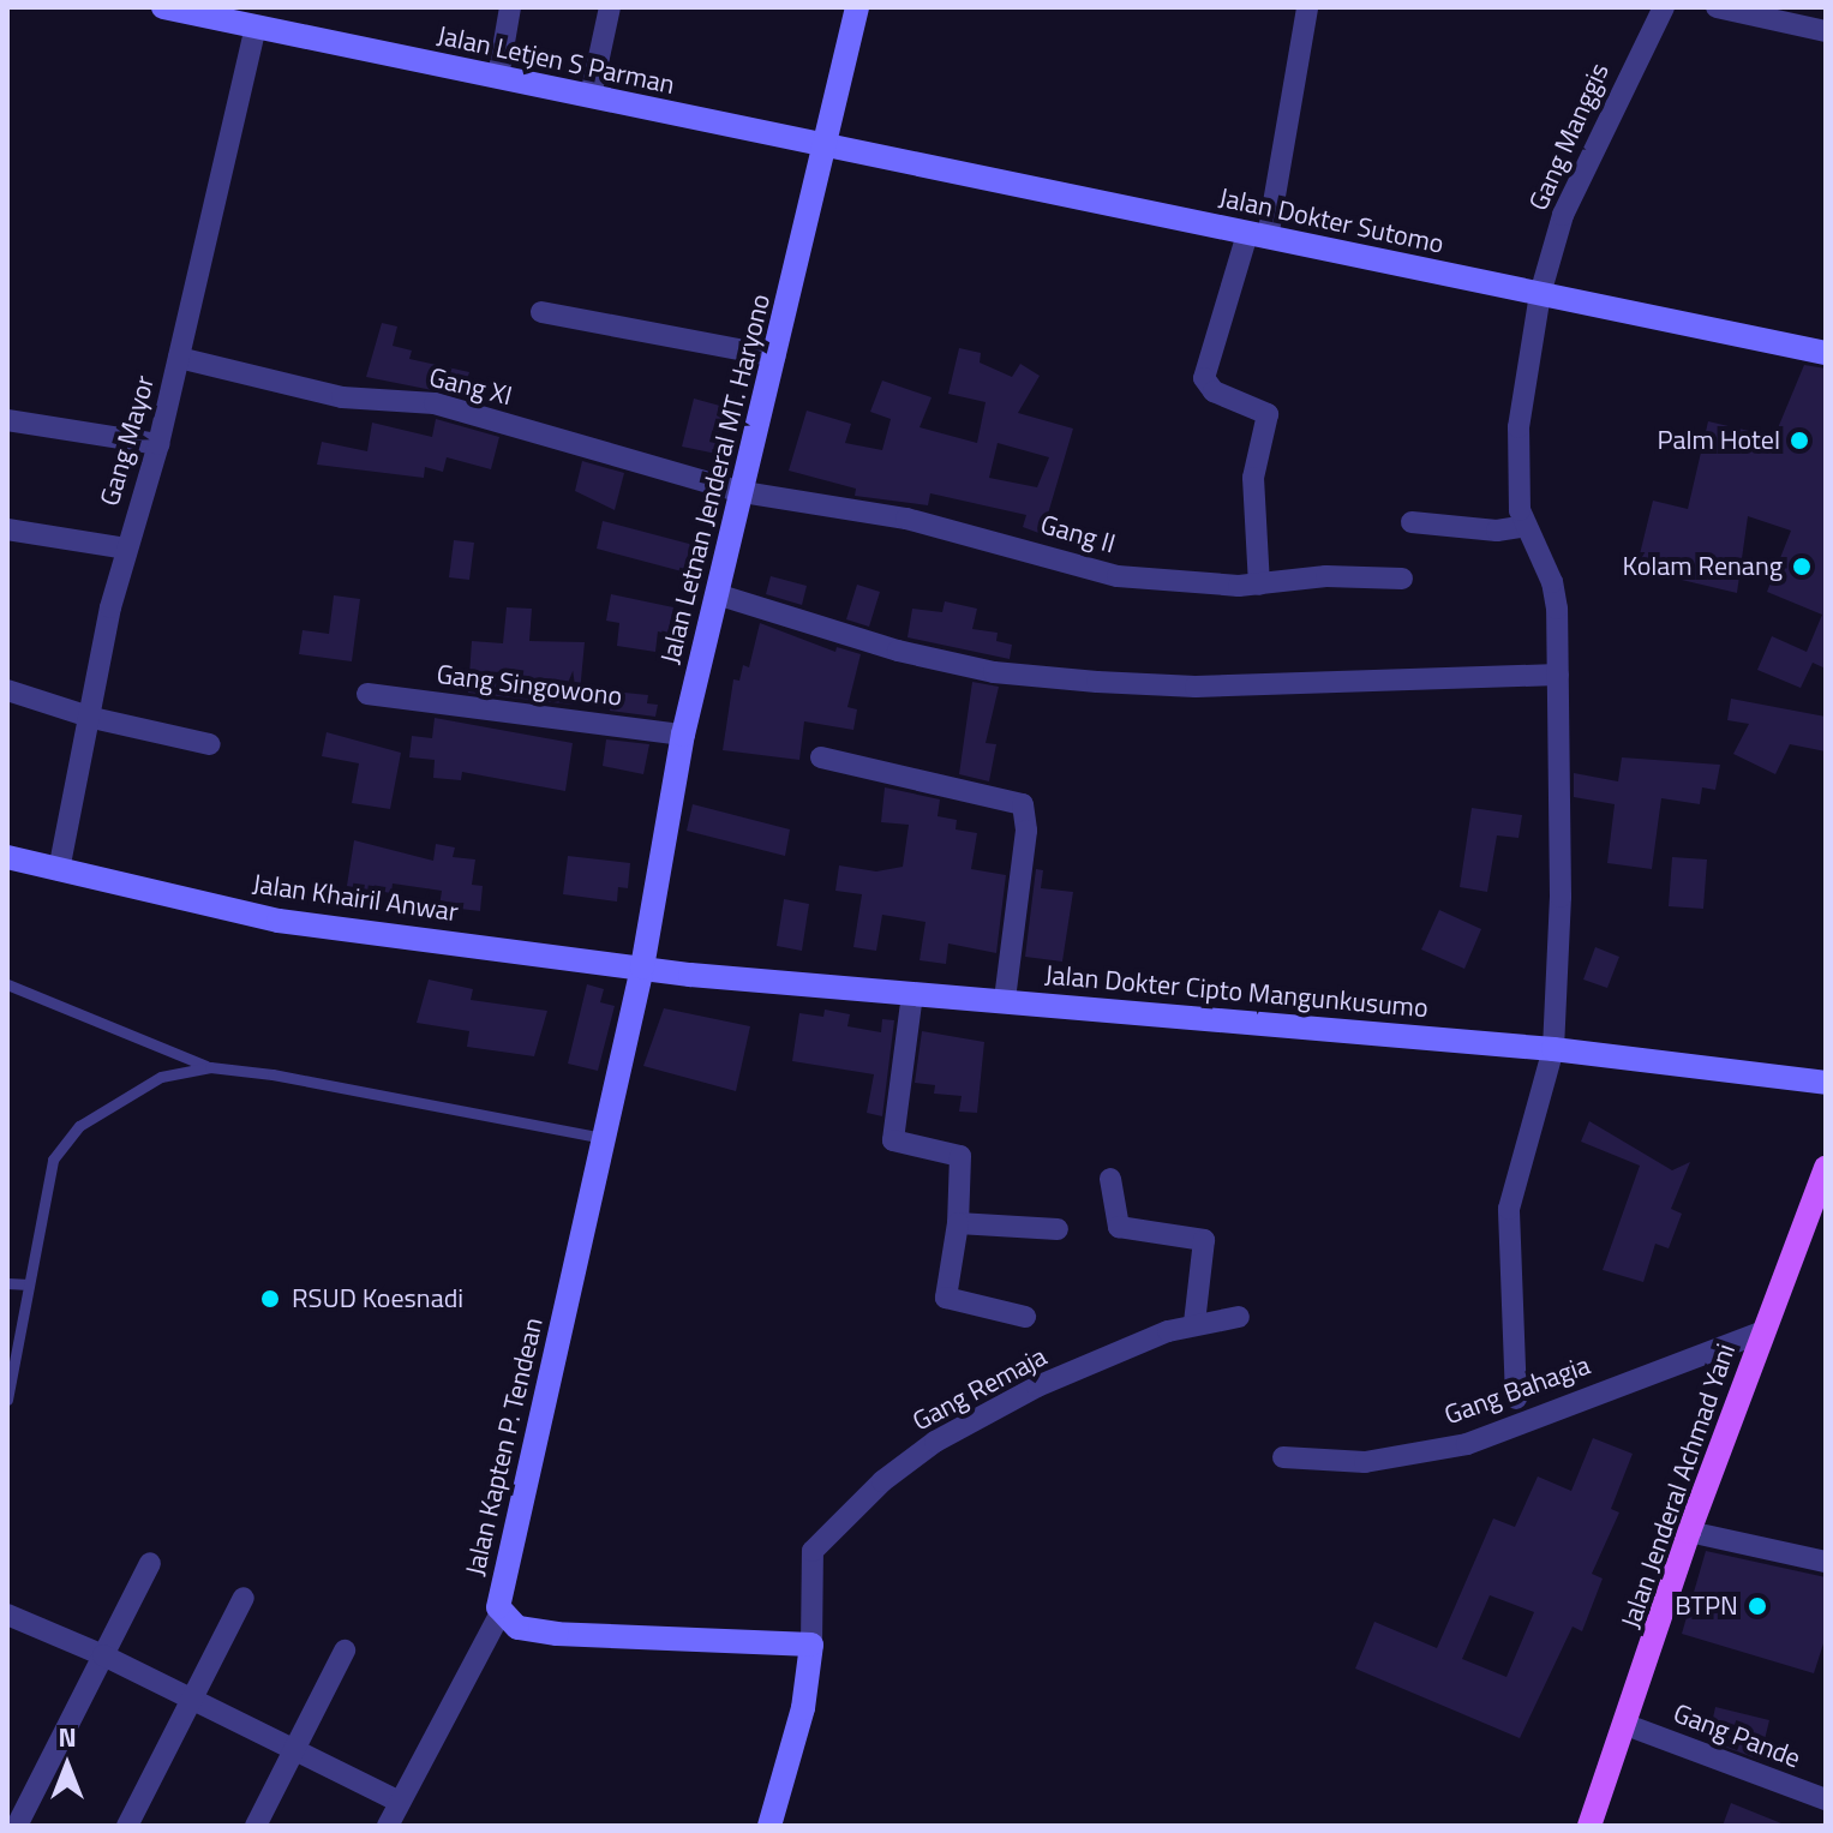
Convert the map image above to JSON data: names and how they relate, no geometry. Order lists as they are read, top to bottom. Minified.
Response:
{"streets":{"main road":["Jalan Jenderal Achmad Yani"],"street":["Jalan Letjen S Parman","Gang Manggis","Jalan Dokter Sutomo","Gang XI","Gang Mayor","Jalan Letnan Jenderal MT. Haryono","Gang II","Gang Singowono","Jalan Khairil Anwar","Jalan Dokter Cipto Mangunkusumo","Gang Remaja","Gang Bahagia","Jalan Kapten P. Tendean","Gang Pande"]},"crossings":[["Jalan Letjen S Parman","Jalan Dokter Sutomo"],["Jalan Letjen S Parman","Gang Mayor"],["Jalan Letjen S Parman","Jalan Letnan Jenderal MT. Haryono"],["Gang Manggis","Jalan Dokter Sutomo"],["Gang Manggis","Jalan Dokter Cipto Mangunkusumo"],["Jalan Dokter Sutomo","Jalan Letnan Jenderal MT. Haryono"],["Gang XI","Gang Mayor"],["Gang XI","Jalan Letnan Jenderal MT. Haryono"],["Gang XI","Gang II"],["Gang Mayor","Jalan Khairil Anwar"],["Jalan Letnan Jenderal MT. Haryono","Gang II"],["Jalan Letnan Jenderal MT. Haryono","Gang Singowono"],["Jalan Letnan Jenderal MT. Haryono","Jalan Khairil Anwar"],["Jalan Letnan Jenderal MT. Haryono","Jalan Dokter Cipto Mangunkusumo"],["Jalan Letnan Jenderal MT. Haryono","Jalan Kapten P. Tendean"],["Jalan Khairil Anwar","Jalan Dokter Cipto Mangunkusumo"],["Jalan Khairil Anwar","Jalan Kapten P. Tendean"],["Jalan Dokter Cipto Mangunkusumo","Jalan Kapten P. Tendean"],["Gang Remaja","Jalan Kapten P. Tendean"],["Gang Bahagia","Jalan Jenderal Achmad Yani"],["Jalan Jenderal Achmad Yani","Gang Pande"]],"places":["Palm Hotel","Kolam Renang","RSUD Koesnadi","BTPN"],"north":"top"}
